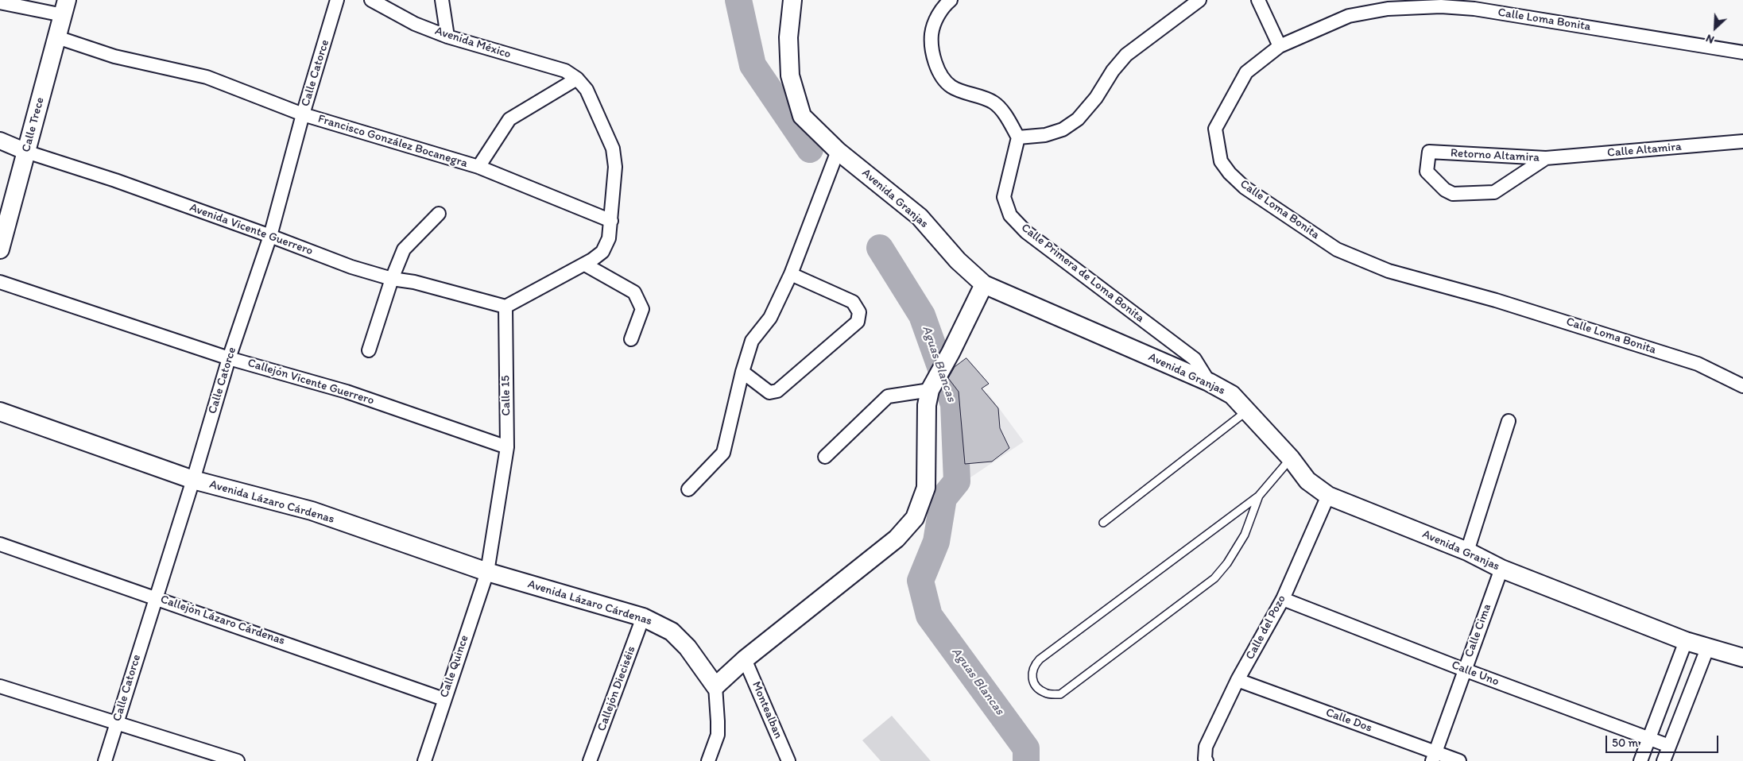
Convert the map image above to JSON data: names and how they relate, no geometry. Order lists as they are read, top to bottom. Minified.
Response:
{"streets":{"main road":["Calle Trece","Avenida Granjas","Avenida Lázaro Cárdenas"],"street":["Calle Loma Bonita","Avenida México","Calle Catorce","Francisco González Bocanegra","Calle Altamira","Retorno Altamira","Avenida Vicente Guerrero","Calle Primera de Loma Bonita","Callejón Vicente Guerrero","Calle 15","Callejón Lázaro Cárdenas","Calle del Pozo","Calle Cima","Calle Quince","Calle Uno","Callejón Dieciséis","Montealban","Calle Dos"]},"crossings":[["Calle Catorce","Francisco González Bocanegra"],["Calle Catorce","Avenida Vicente Guerrero"],["Calle Catorce","Callejón Vicente Guerrero"],["Calle Catorce","Avenida Lázaro Cárdenas"],["Calle Catorce","Callejón Lázaro Cárdenas"],["Calle Trece","Francisco González Bocanegra"],["Calle Trece","Avenida Vicente Guerrero"],["Calle Altamira","Retorno Altamira"],["Avenida Granjas","Calle Primera de Loma Bonita"],["Avenida Granjas","Calle del Pozo"],["Avenida Granjas","Calle Cima"],["Avenida Vicente Guerrero","Calle 15"],["Callejón Vicente Guerrero","Calle 15"],["Calle 15","Avenida Lázaro Cárdenas"],["Calle 15","Calle Quince"],["Avenida Lázaro Cárdenas","Calle Quince"],["Avenida Lázaro Cárdenas","Callejón Dieciséis"],["Callejón Lázaro Cárdenas","Calle Quince"],["Calle del Pozo","Calle Uno"],["Calle del Pozo","Calle Dos"],["Calle Cima","Calle Uno"],["Calle Cima","Calle Dos"]],"water":["Aguas Blancas"],"scale_bar":"50 m","north":"bottom left"}
